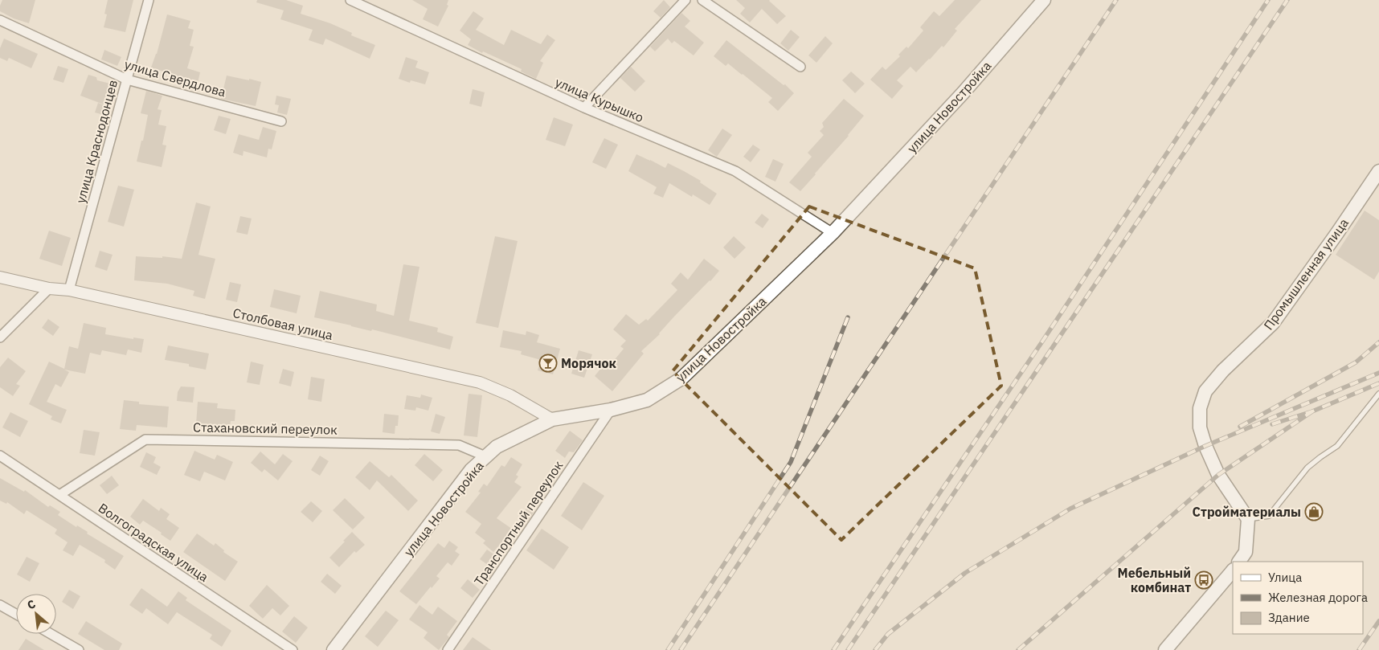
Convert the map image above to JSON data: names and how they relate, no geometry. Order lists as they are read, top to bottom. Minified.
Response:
{"streets":{"main road":["улица Новостройка","Промышленная улица"],"street":["улица Свердлова","улица Курышко","улица Краснодонцев","Столбовая улица","Стахановский переулок","Транспортный переулок","Волгоградская улица"]},"crossings":[["улица Свердлова","улица Краснодонцев"],["улица Курышко","улица Новостройка"],["улица Новостройка","Столбовая улица"],["улица Новостройка","Стахановский переулок"],["улица Новостройка","Транспортный переулок"],["улица Краснодонцев","Столбовая улица"],["Стахановский переулок","Волгоградская улица"]],"places":{"bar":["Морячок"],"shop":["Стройматериалы"],"bus stop":["Мебельный комбинат"]},"legend":["Улица","Железная дорога","Здание"],"north":"top left"}
